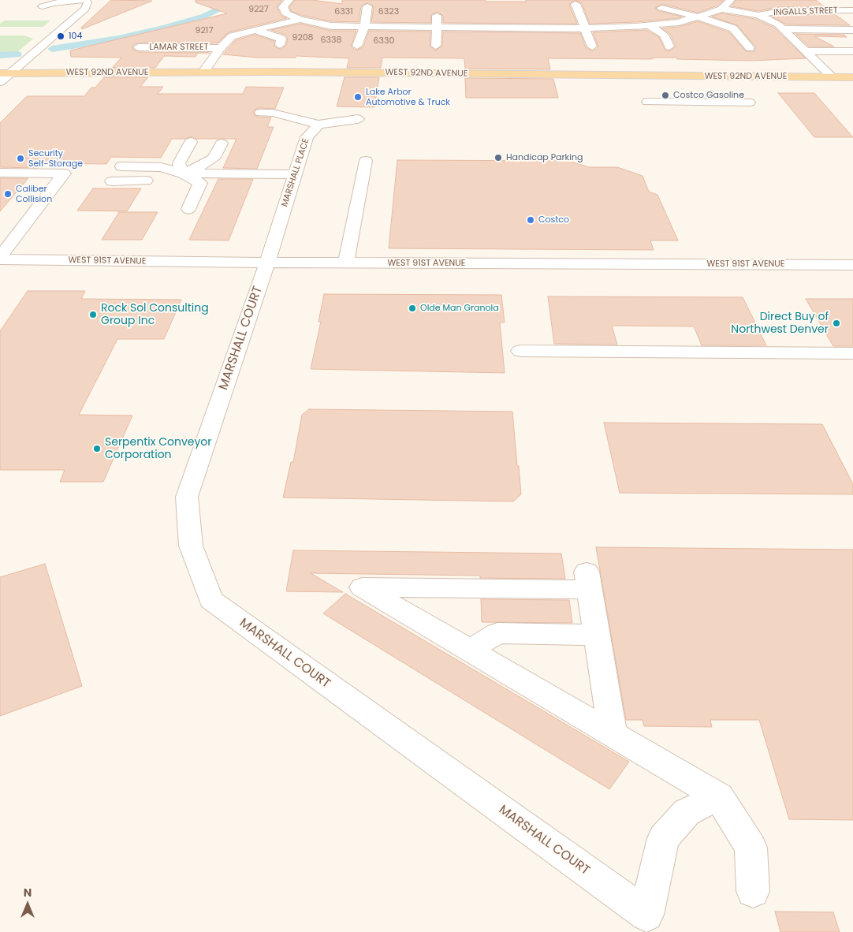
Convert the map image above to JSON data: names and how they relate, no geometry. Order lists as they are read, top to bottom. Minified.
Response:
{"streets":{"main road":["WEST 92ND AVENUE"],"street":["INGALLS STREET","LAMAR STREET","MARSHALL PLACE","WEST 91ST AVENUE","MARSHALL COURT"]},"crossings":[["INGALLS STREET","WEST 92ND AVENUE"],["LAMAR STREET","WEST 92ND AVENUE"],["MARSHALL PLACE","WEST 91ST AVENUE"],["MARSHALL PLACE","MARSHALL COURT"],["WEST 91ST AVENUE","MARSHALL COURT"]],"places":["104","Costco Gasoline","Lake Arbor Automotive & Truck","Handicap Parking","Security Self-Storage","Caliber Collision","Costco","Olde Man Granola","Rock Sol Consulting Group Inc","Direct Buy of Northwest Denver","Serpentix Conveyor Corporation"],"house_numbers":["9227","6331","6323","9217","9208","6338","6330"],"north":"top"}
